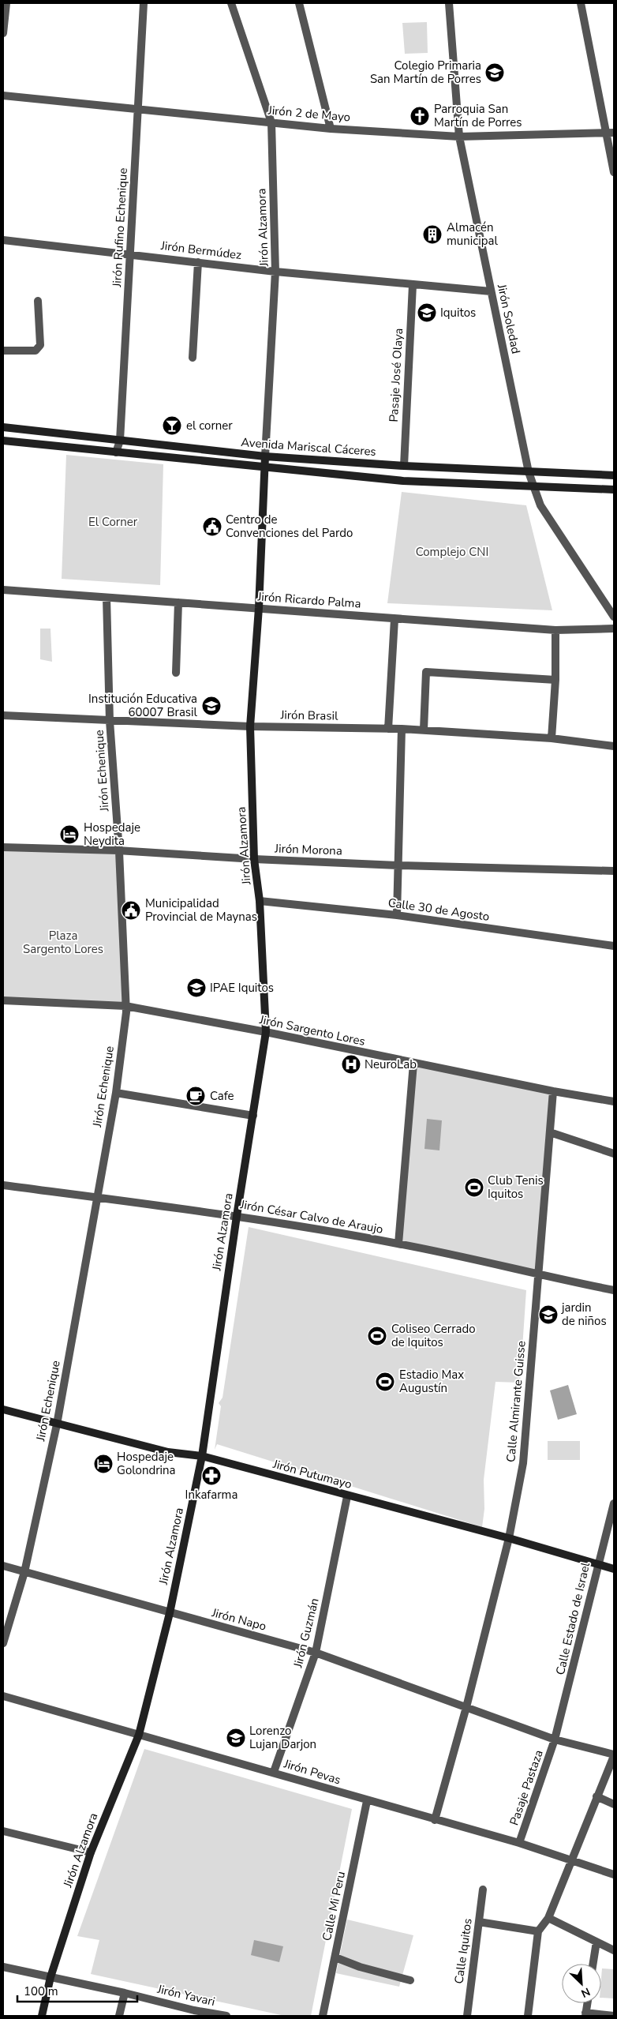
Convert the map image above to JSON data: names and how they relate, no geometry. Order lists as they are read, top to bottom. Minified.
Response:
{"streets":{"street":["Jirón 2 de Mayo","Jirón Rufino Echenique","Jirón Alzamora","Jirón Bermúdez","Jirón Soledad","Pasaje José Olaya","Avenida Mariscal Cáceres","Jirón Ricardo Palma","Jirón Brasil","Jirón Echenique","Jirón Morona","Calle 30 de Agosto","Jirón Sargento Lores","Jirón César Calvo de Araujo","Calle Almirante Guisse","Jirón Putumayo","Calle Estado de Israel","Jirón Napo","Jirón Guzmán","Jirón Pevas","Pasaje Pastaza","Calle Mi Peru","Calle Iquitos","Jirón Yavari"]},"crossings":[["Jirón 2 de Mayo","Jirón Rufino Echenique"],["Jirón 2 de Mayo","Jirón Alzamora"],["Jirón 2 de Mayo","Jirón Soledad"],["Jirón Rufino Echenique","Jirón Bermúdez"],["Jirón Rufino Echenique","Avenida Mariscal Cáceres"],["Jirón Alzamora","Jirón Bermúdez"],["Jirón Alzamora","Avenida Mariscal Cáceres"],["Jirón Alzamora","Jirón Ricardo Palma"],["Jirón Alzamora","Jirón Brasil"],["Jirón Alzamora","Jirón Morona"],["Jirón Alzamora","Calle 30 de Agosto"],["Jirón Alzamora","Jirón Sargento Lores"],["Jirón Alzamora","Jirón César Calvo de Araujo"],["Jirón Alzamora","Jirón Putumayo"],["Jirón Alzamora","Jirón Napo"],["Jirón Alzamora","Jirón Pevas"],["Jirón Alzamora","Jirón Yavari"],["Jirón Bermúdez","Jirón Soledad"],["Jirón Bermúdez","Pasaje José Olaya"],["Jirón Soledad","Avenida Mariscal Cáceres"],["Pasaje José Olaya","Avenida Mariscal Cáceres"],["Jirón Ricardo Palma","Jirón Echenique"],["Jirón Brasil","Jirón Echenique"],["Jirón Echenique","Jirón Morona"],["Jirón Echenique","Jirón Sargento Lores"],["Jirón Echenique","Jirón César Calvo de Araujo"],["Jirón Echenique","Jirón Putumayo"],["Jirón Echenique","Jirón Napo"],["Jirón Sargento Lores","Calle Almirante Guisse"],["Jirón César Calvo de Araujo","Calle Almirante Guisse"],["Calle Almirante Guisse","Jirón Putumayo"],["Calle Almirante Guisse","Jirón Napo"],["Calle Almirante Guisse","Jirón Pevas"],["Jirón Putumayo","Calle Estado de Israel"],["Jirón Putumayo","Jirón Guzmán"],["Calle Estado de Israel","Jirón Napo"],["Calle Estado de Israel","Pasaje Pastaza"],["Jirón Napo","Jirón Guzmán"],["Jirón Napo","Pasaje Pastaza"],["Jirón Guzmán","Jirón Pevas"],["Jirón Pevas","Pasaje Pastaza"],["Jirón Pevas","Calle Mi Peru"]],"parks":["El Corner","Complejo CNI","Plaza Sargento Lores"],"places":{"school or university":["Colegio Primaria San Martín de Porres","Iquitos","Institución Educativa 60007 Brasil","IPAE Iquitos","jardin de niños","Lorenzo Lujan Darjon"],"church":["Parroquia San Martín de Porres"],"building":["Almacén municipal"],"bar":["el corner"],"public building":["Centro de Convenciones del Pardo","Municipalidad Provincial de Maynas"],"hotel":["Hospedaje Neydita","Hospedaje Golondrina"],"hospital":["NeuroLab"],"cafe":["Cafe"],"sports":["Club Tenis Iquitos","Coliseo Cerrado de Iquitos","Estadio Max Augustín"],"pharmacy":["Inkafarma"]},"scale_bar":"100 m","north":"bottom right"}
